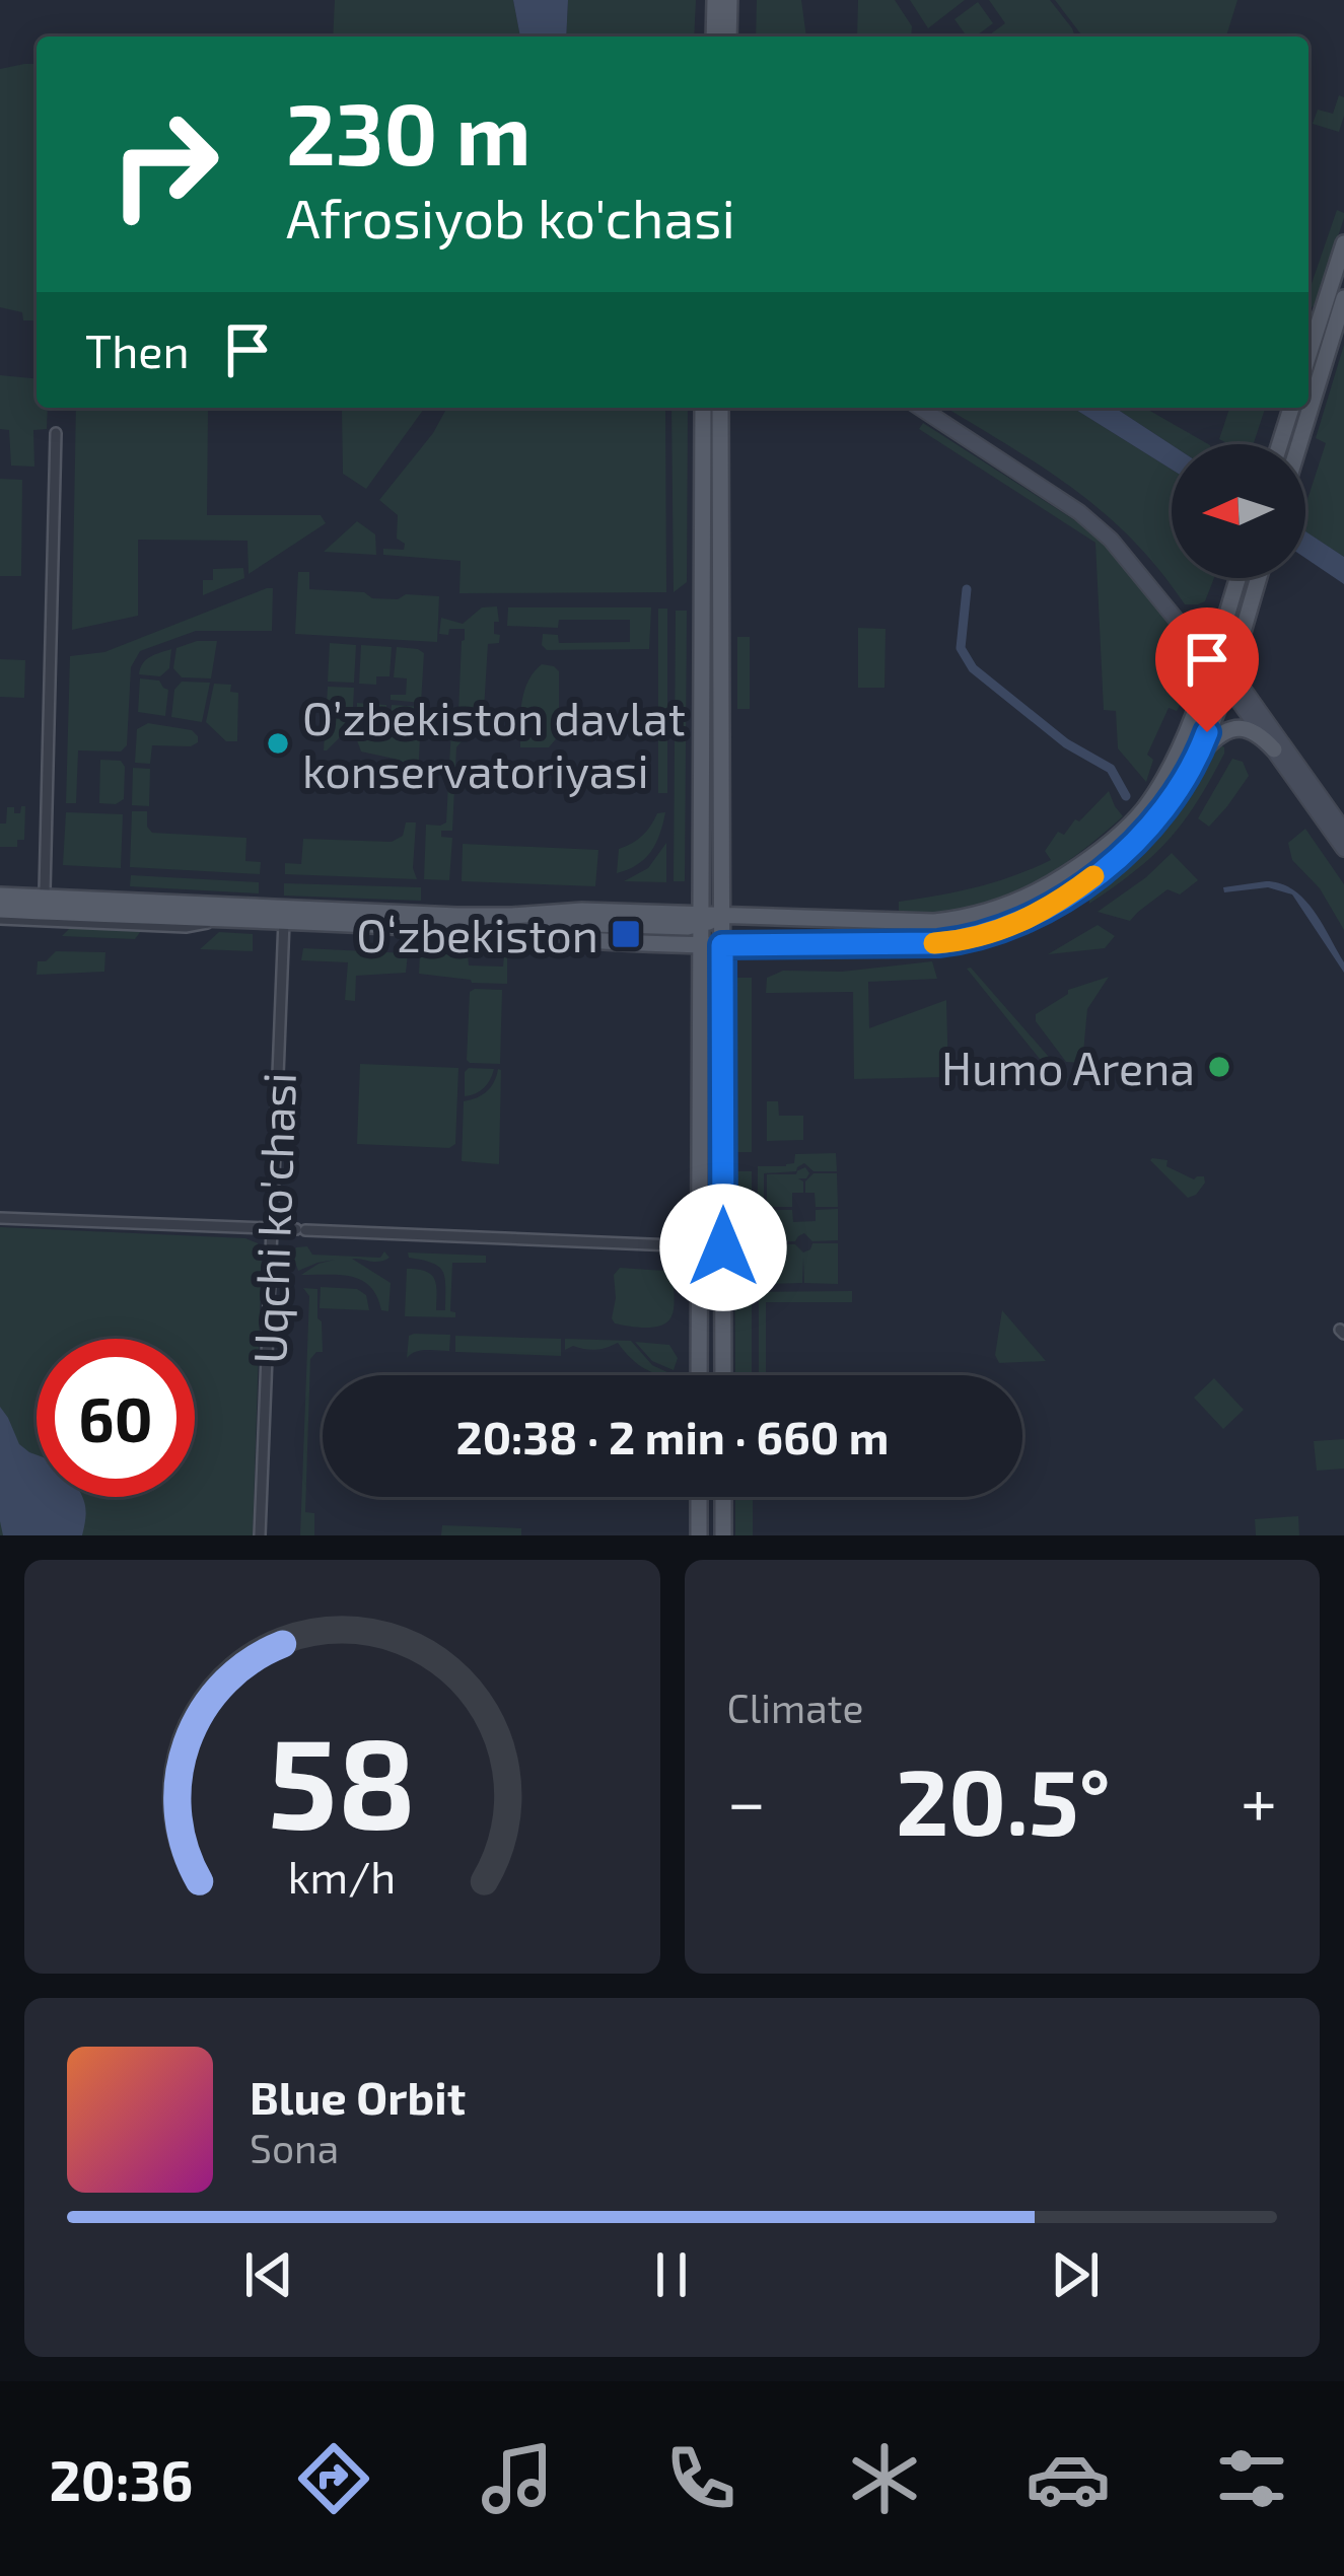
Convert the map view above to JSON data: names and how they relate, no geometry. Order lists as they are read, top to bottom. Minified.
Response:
{"streets":{"street":["Uqchi ko'chasi"]},"places":{"other":["O’zbekiston davlat konservatoriyasi","Humo Arena"],"transit":["Oʻzbekiston"]},"north":"left","page":{"turn":["230 m","Afrosiyob ko'chasi"],"then":"Then","limit":"60","trip":"20:38 · 2 min · 660 m","tile":"Climate","heat":["−","20.5°","+"],"song":["Blue Orbit","Sona"],"tabs":"20:36","gauge":["58","km/h"]}}
